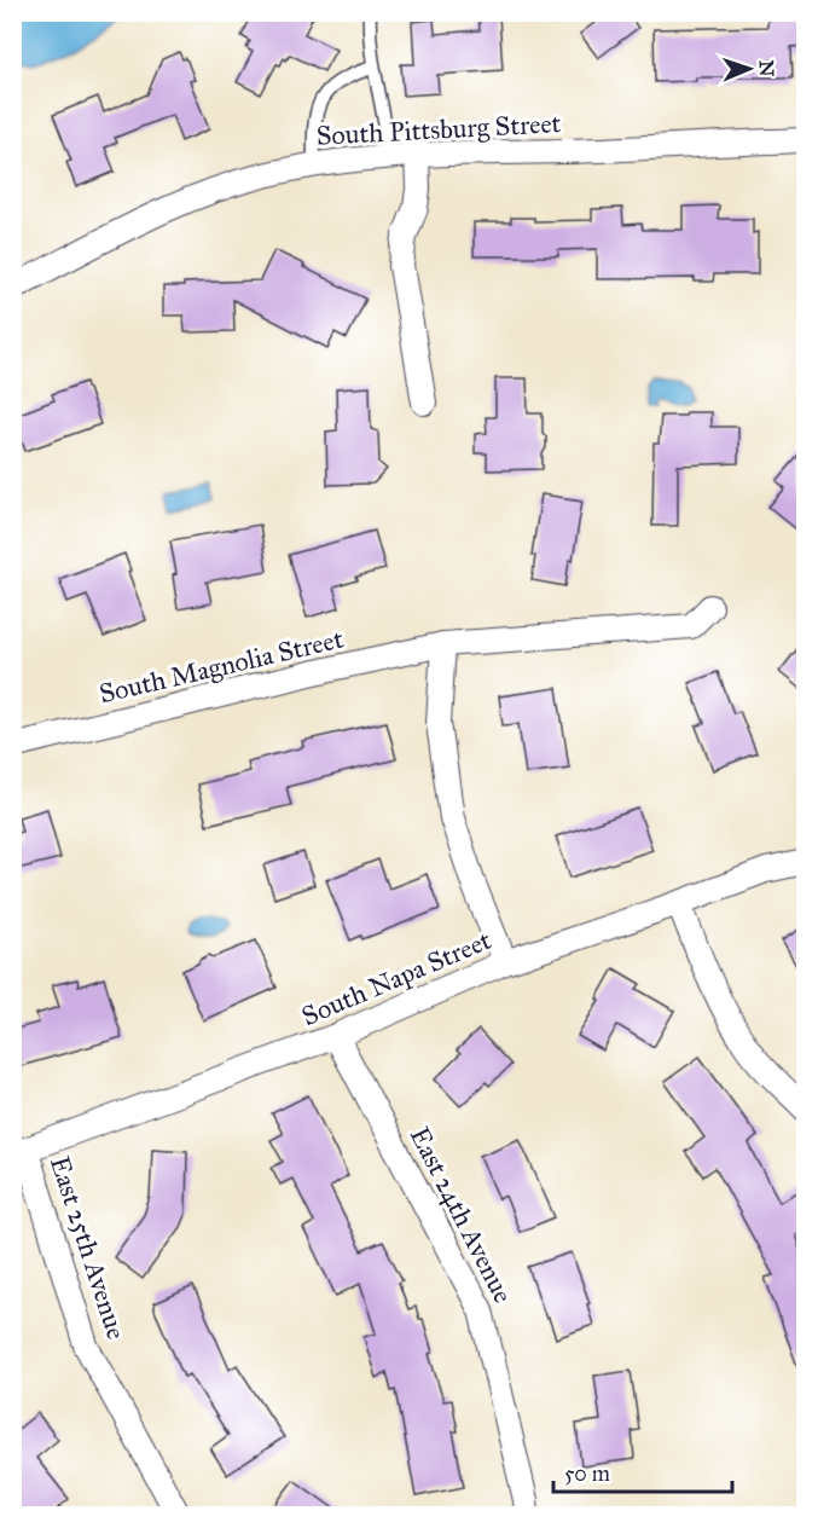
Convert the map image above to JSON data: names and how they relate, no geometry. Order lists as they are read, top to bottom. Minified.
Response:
{"streets":{"street":["South Pittsburg Street","South Magnolia Street","South Napa Street","East 24th Avenue","East 25th Avenue"]},"crossings":[["South Napa Street","East 24th Avenue"],["South Napa Street","East 25th Avenue"]],"scale_bar":"50 m","north":"right"}
